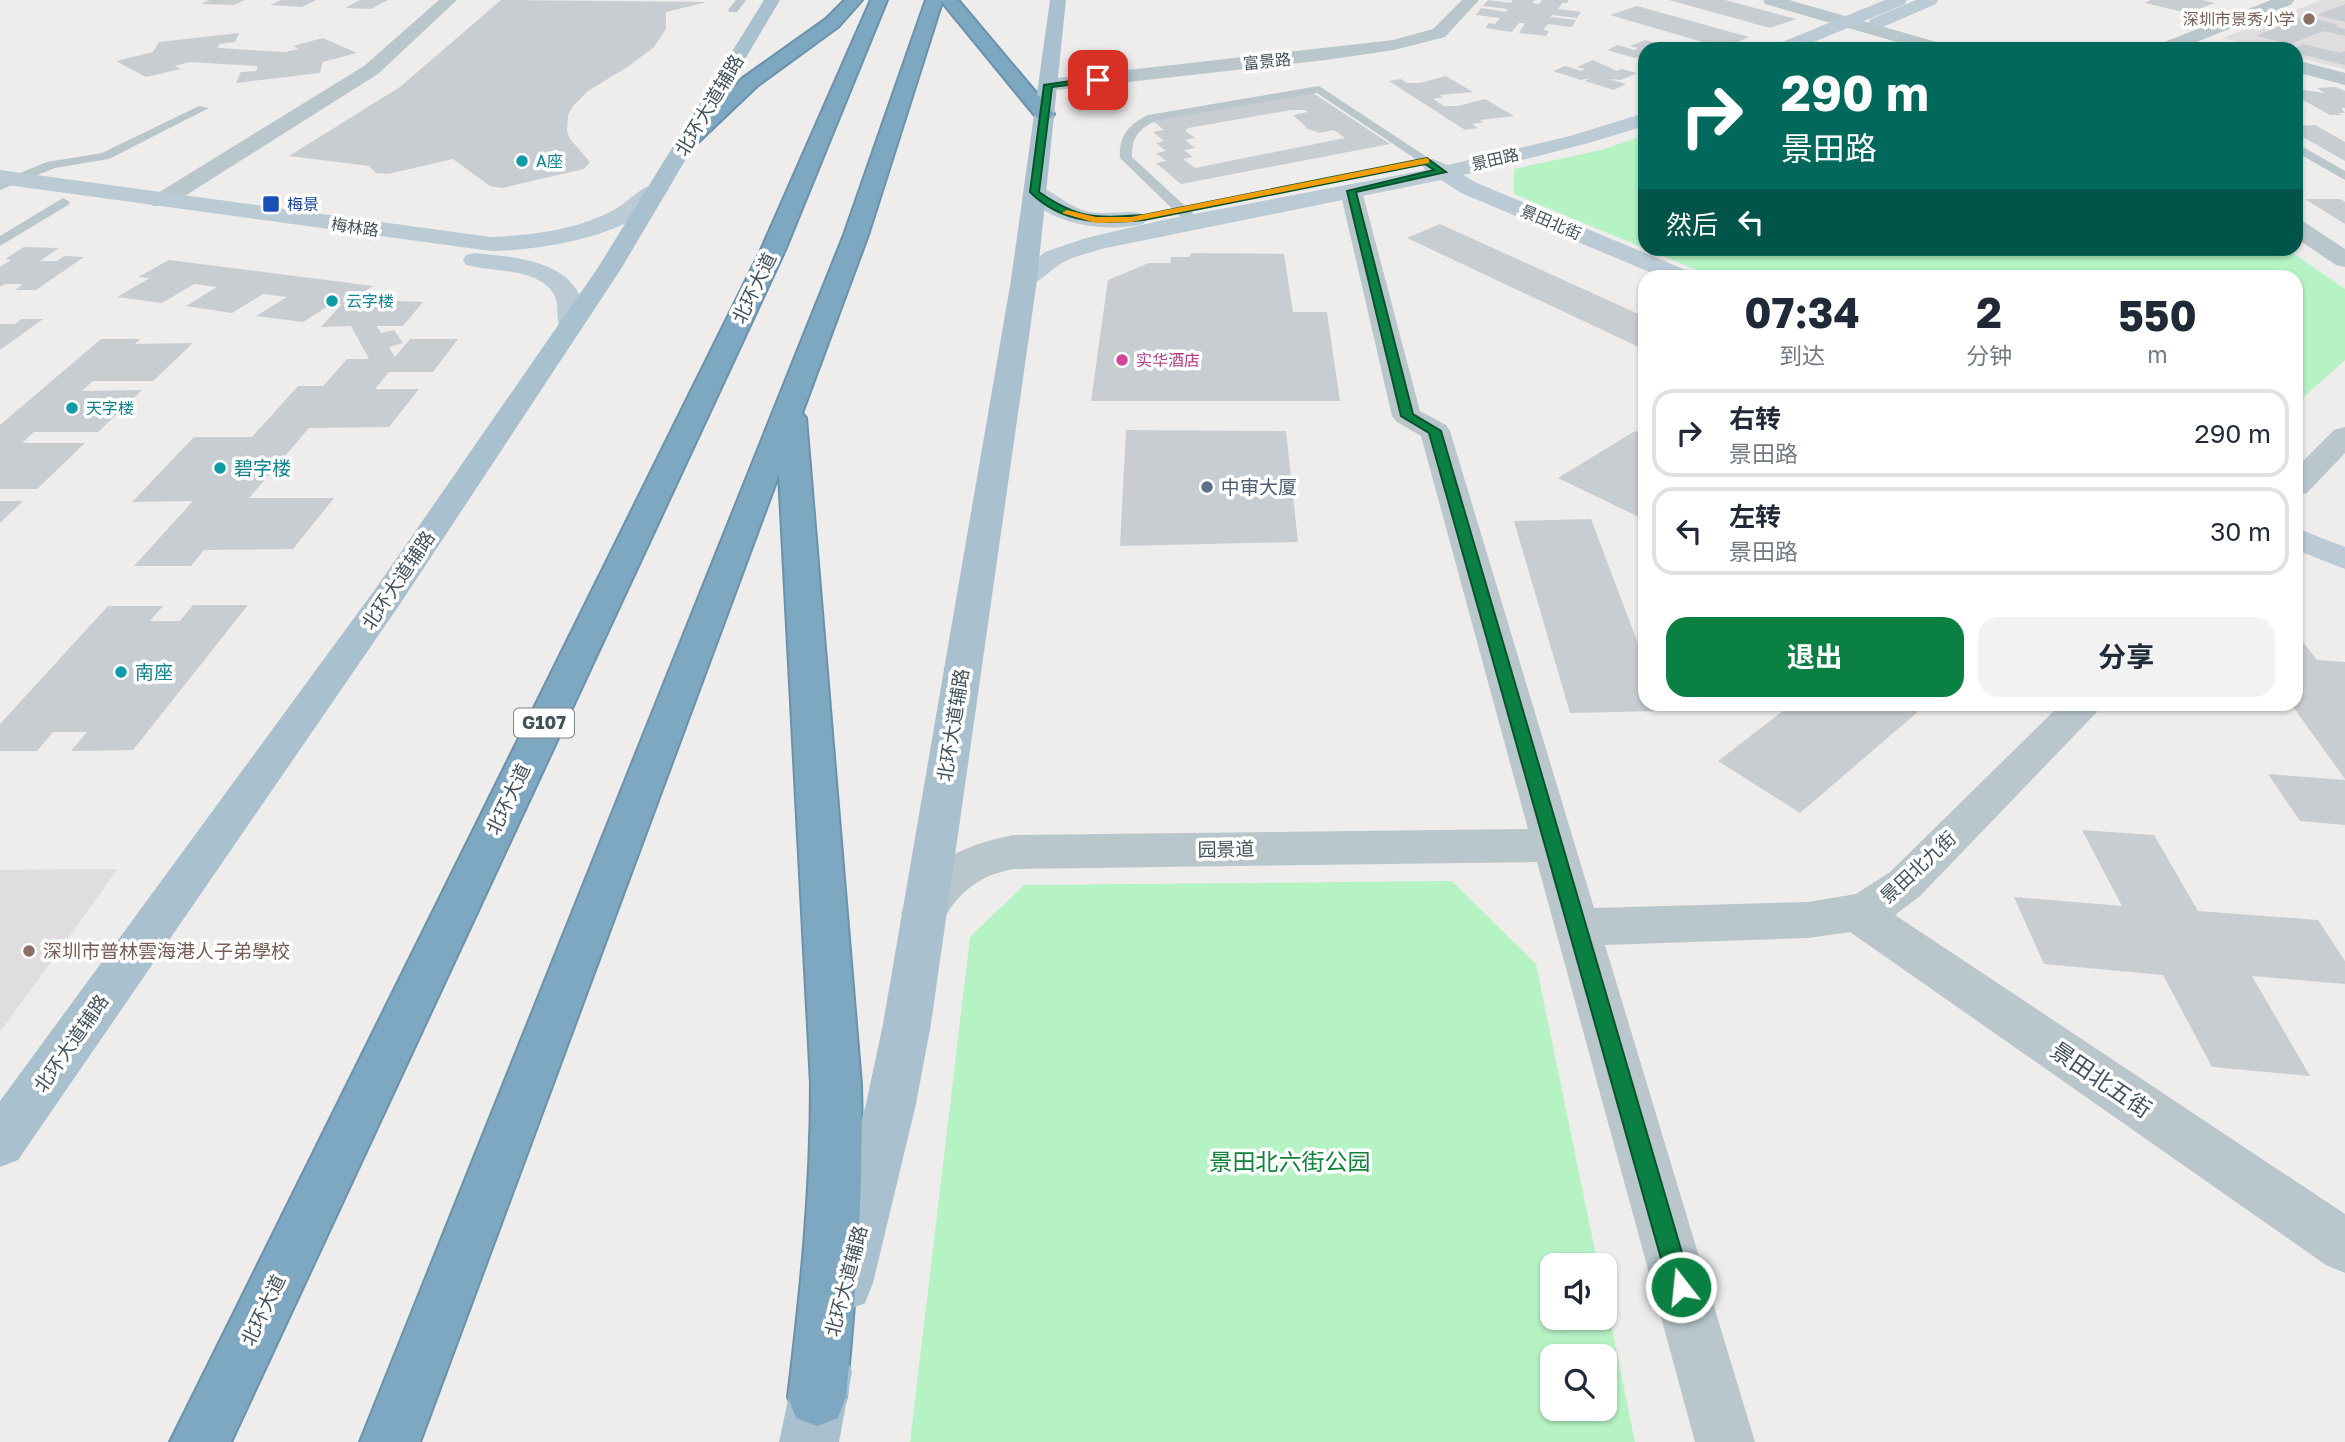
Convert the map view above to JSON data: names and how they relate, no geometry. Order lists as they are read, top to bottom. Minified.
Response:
{"streets":{"highway":["北环大道","G107"],"main road":["北环大道辅路","景田路","景田北街","梅林路"],"street":["富景路","园景道","景田北九街","景田北五街"]},"crossings":[["富景路","北环大道辅路"],["北环大道辅路","景田路"],["北环大道辅路","梅林路"],["北环大道辅路","园景道"],["景田路","景田北街"],["景田北九街","景田北五街"]],"parks":["景田北六街公园"],"places":{"other":["深圳市景秀小学","A座","云字楼","实华酒店","天字楼","碧字楼","中审大厦","南座","深圳市普林雲海港人子弟學校"],"transit":["梅景"]},"page":{"turn":["290 m","景田路"],"then":"然后","eta":["07:34","到达","2","分钟","550","m"],"list":[{"name":"右转","note":"景田路","value":"290 m"},{"name":"左转","note":"景田路","value":"30 m"}],"buttons":["退出","分享"]}}
